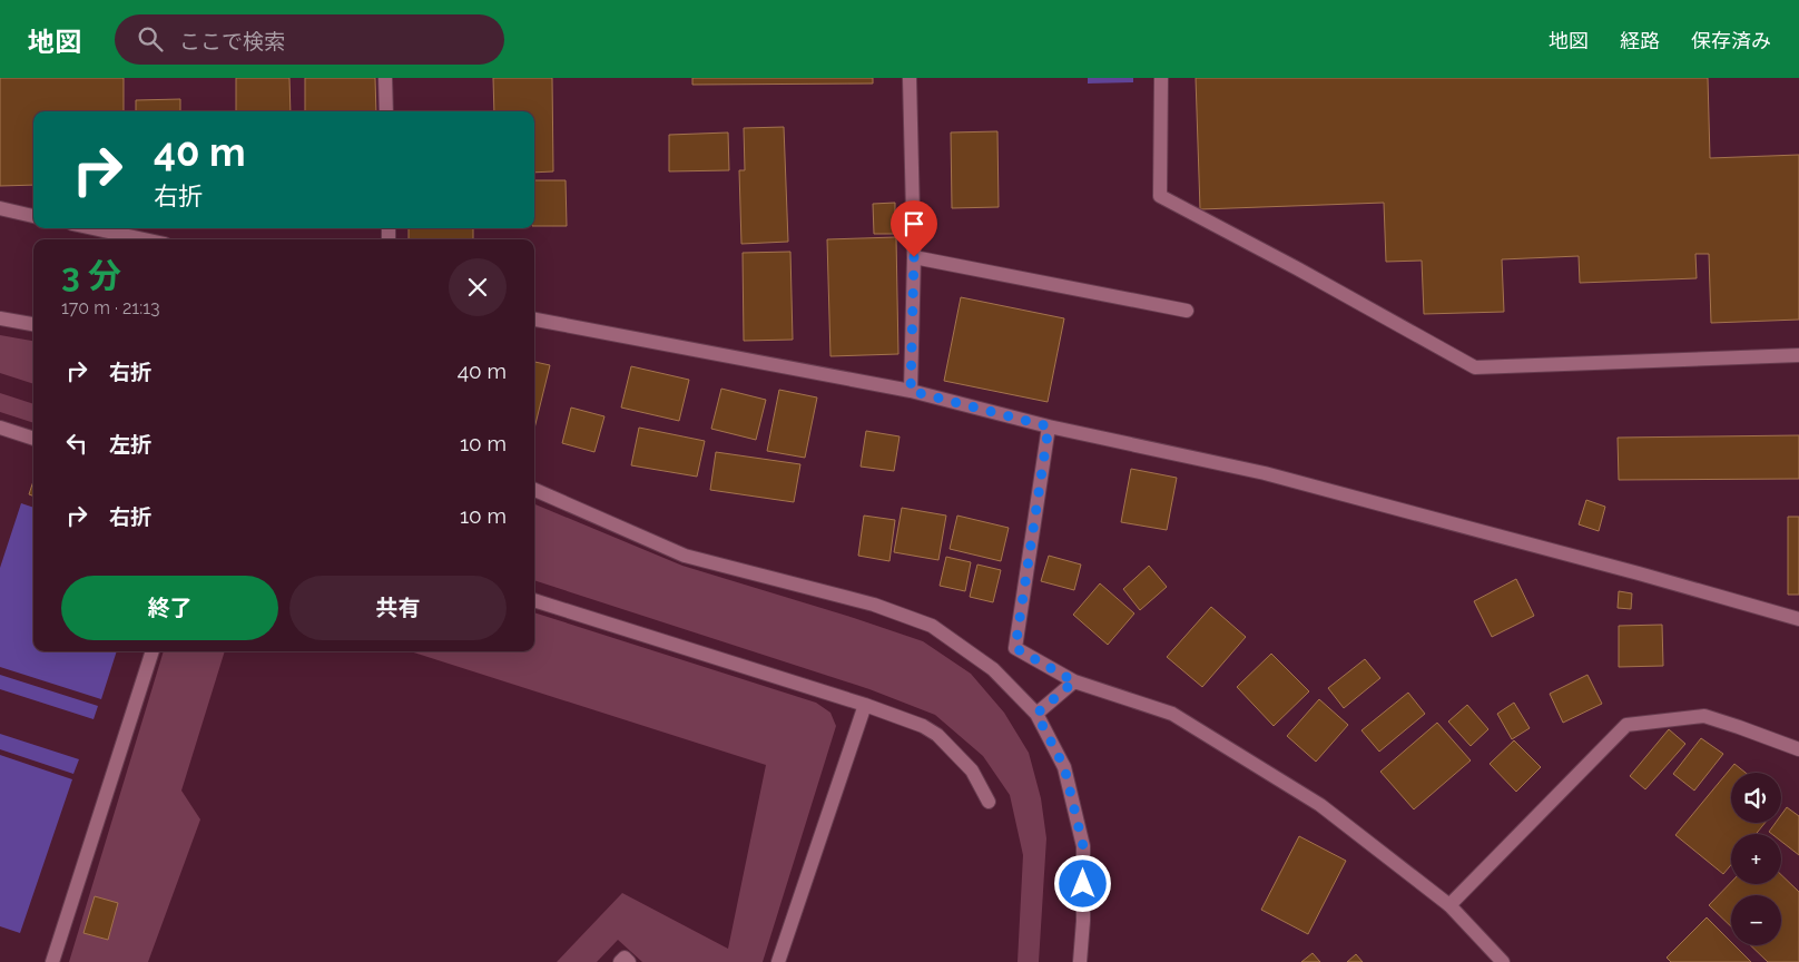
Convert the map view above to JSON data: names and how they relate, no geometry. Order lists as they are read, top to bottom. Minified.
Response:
{"page":{"header":"地図","search":"ここで検索","nav":["地図","経路","保存済み"],"turn":["40 m","右折"],"heading":["3 分","170 m · 21:13"],"list":[{"name":"右折","value":"40 m"},{"name":"左折","value":"10 m"},{"name":"右折","value":"10 m"}],"buttons":["終了","共有"],"map_buttons":["+","−"]}}
